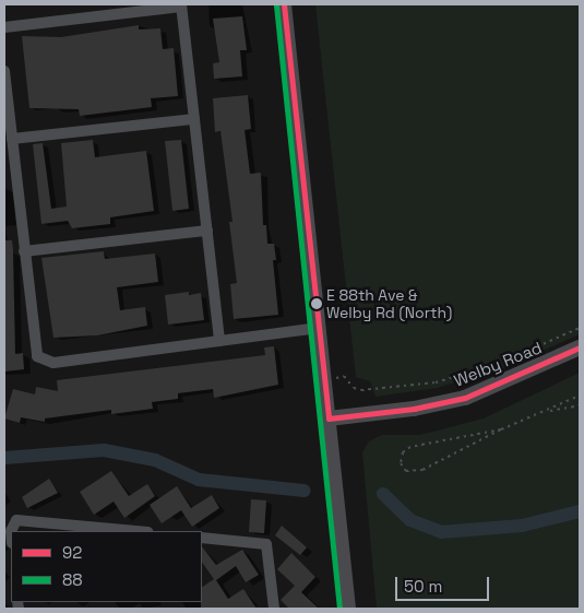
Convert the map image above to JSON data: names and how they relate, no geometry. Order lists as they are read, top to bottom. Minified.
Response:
{"streets":{"main road":["Welby Road"]},"places":["E 88th Ave & Welby Rd (North)"],"lines":["transit line 92","transit line 88"],"legend":["92","88"],"scale_bar":"50 m"}
